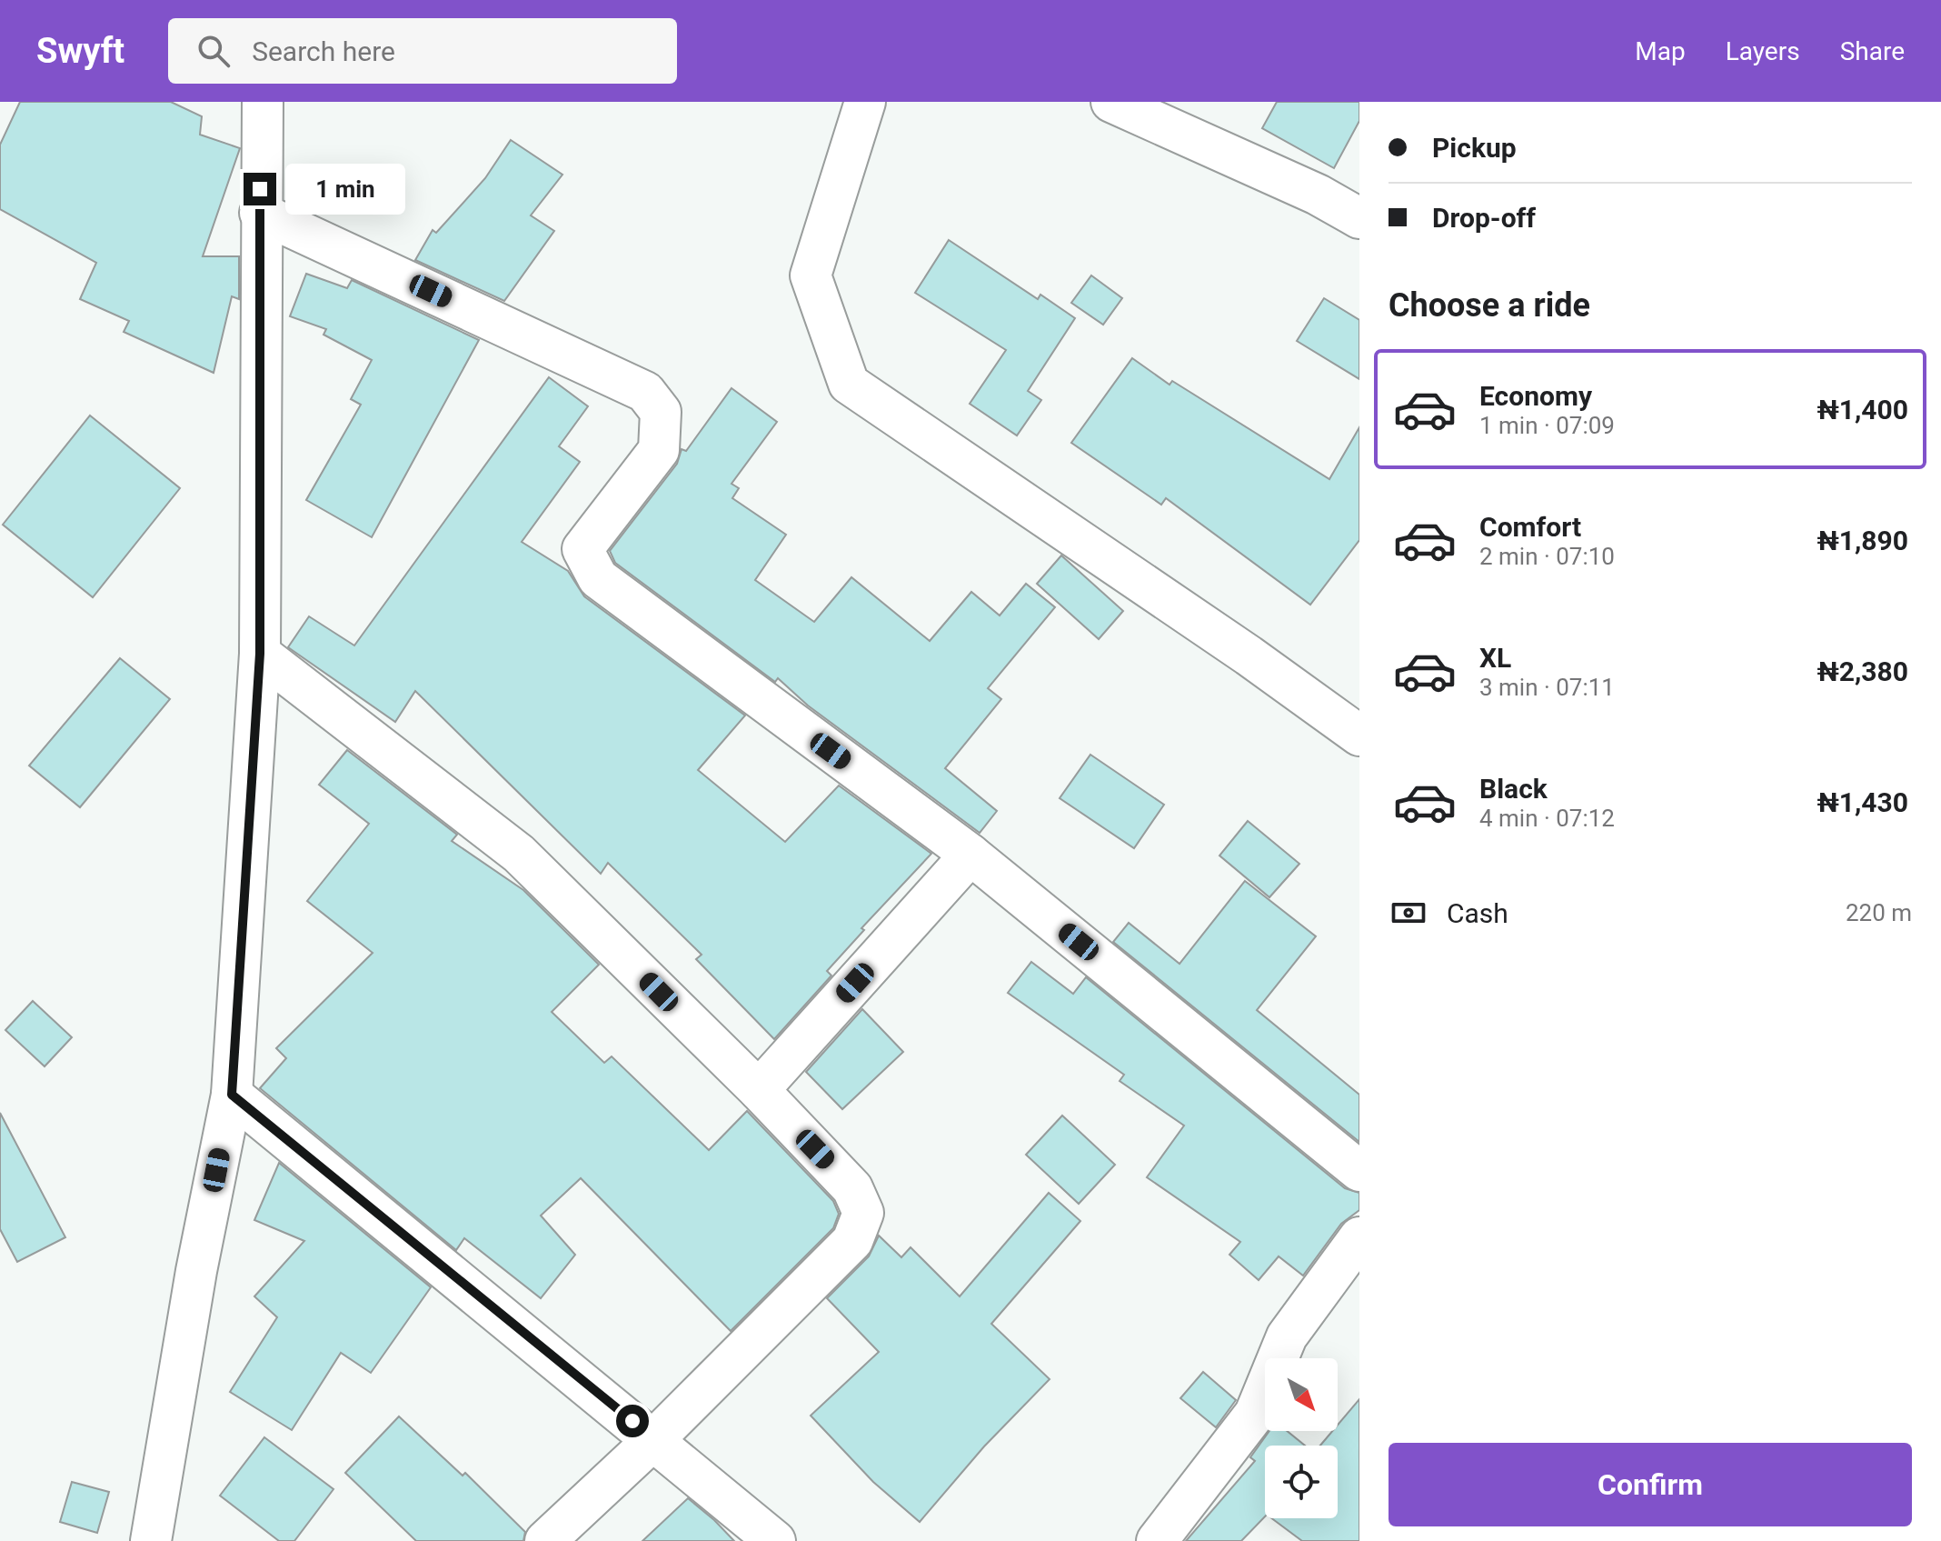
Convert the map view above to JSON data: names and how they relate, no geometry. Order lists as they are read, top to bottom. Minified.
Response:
{"north":"bottom right","page":{"header":"Swyft","search":"Search here","nav":["Map","Layers","Share"],"banner":["Pickup","Drop-off"],"bubble":"1 min","heading":"Choose a ride","list":[{"name":"Economy","note":"1 min · 07:09","value":"₦1,400"},{"name":"Comfort","note":"2 min · 07:10","value":"₦1,890"},{"name":"XL","note":"3 min · 07:11","value":"₦2,380"},{"name":"Black","note":"4 min · 07:12","value":"₦1,430"}],"pay":["Cash","220 m"],"buttons":"Confirm"}}
